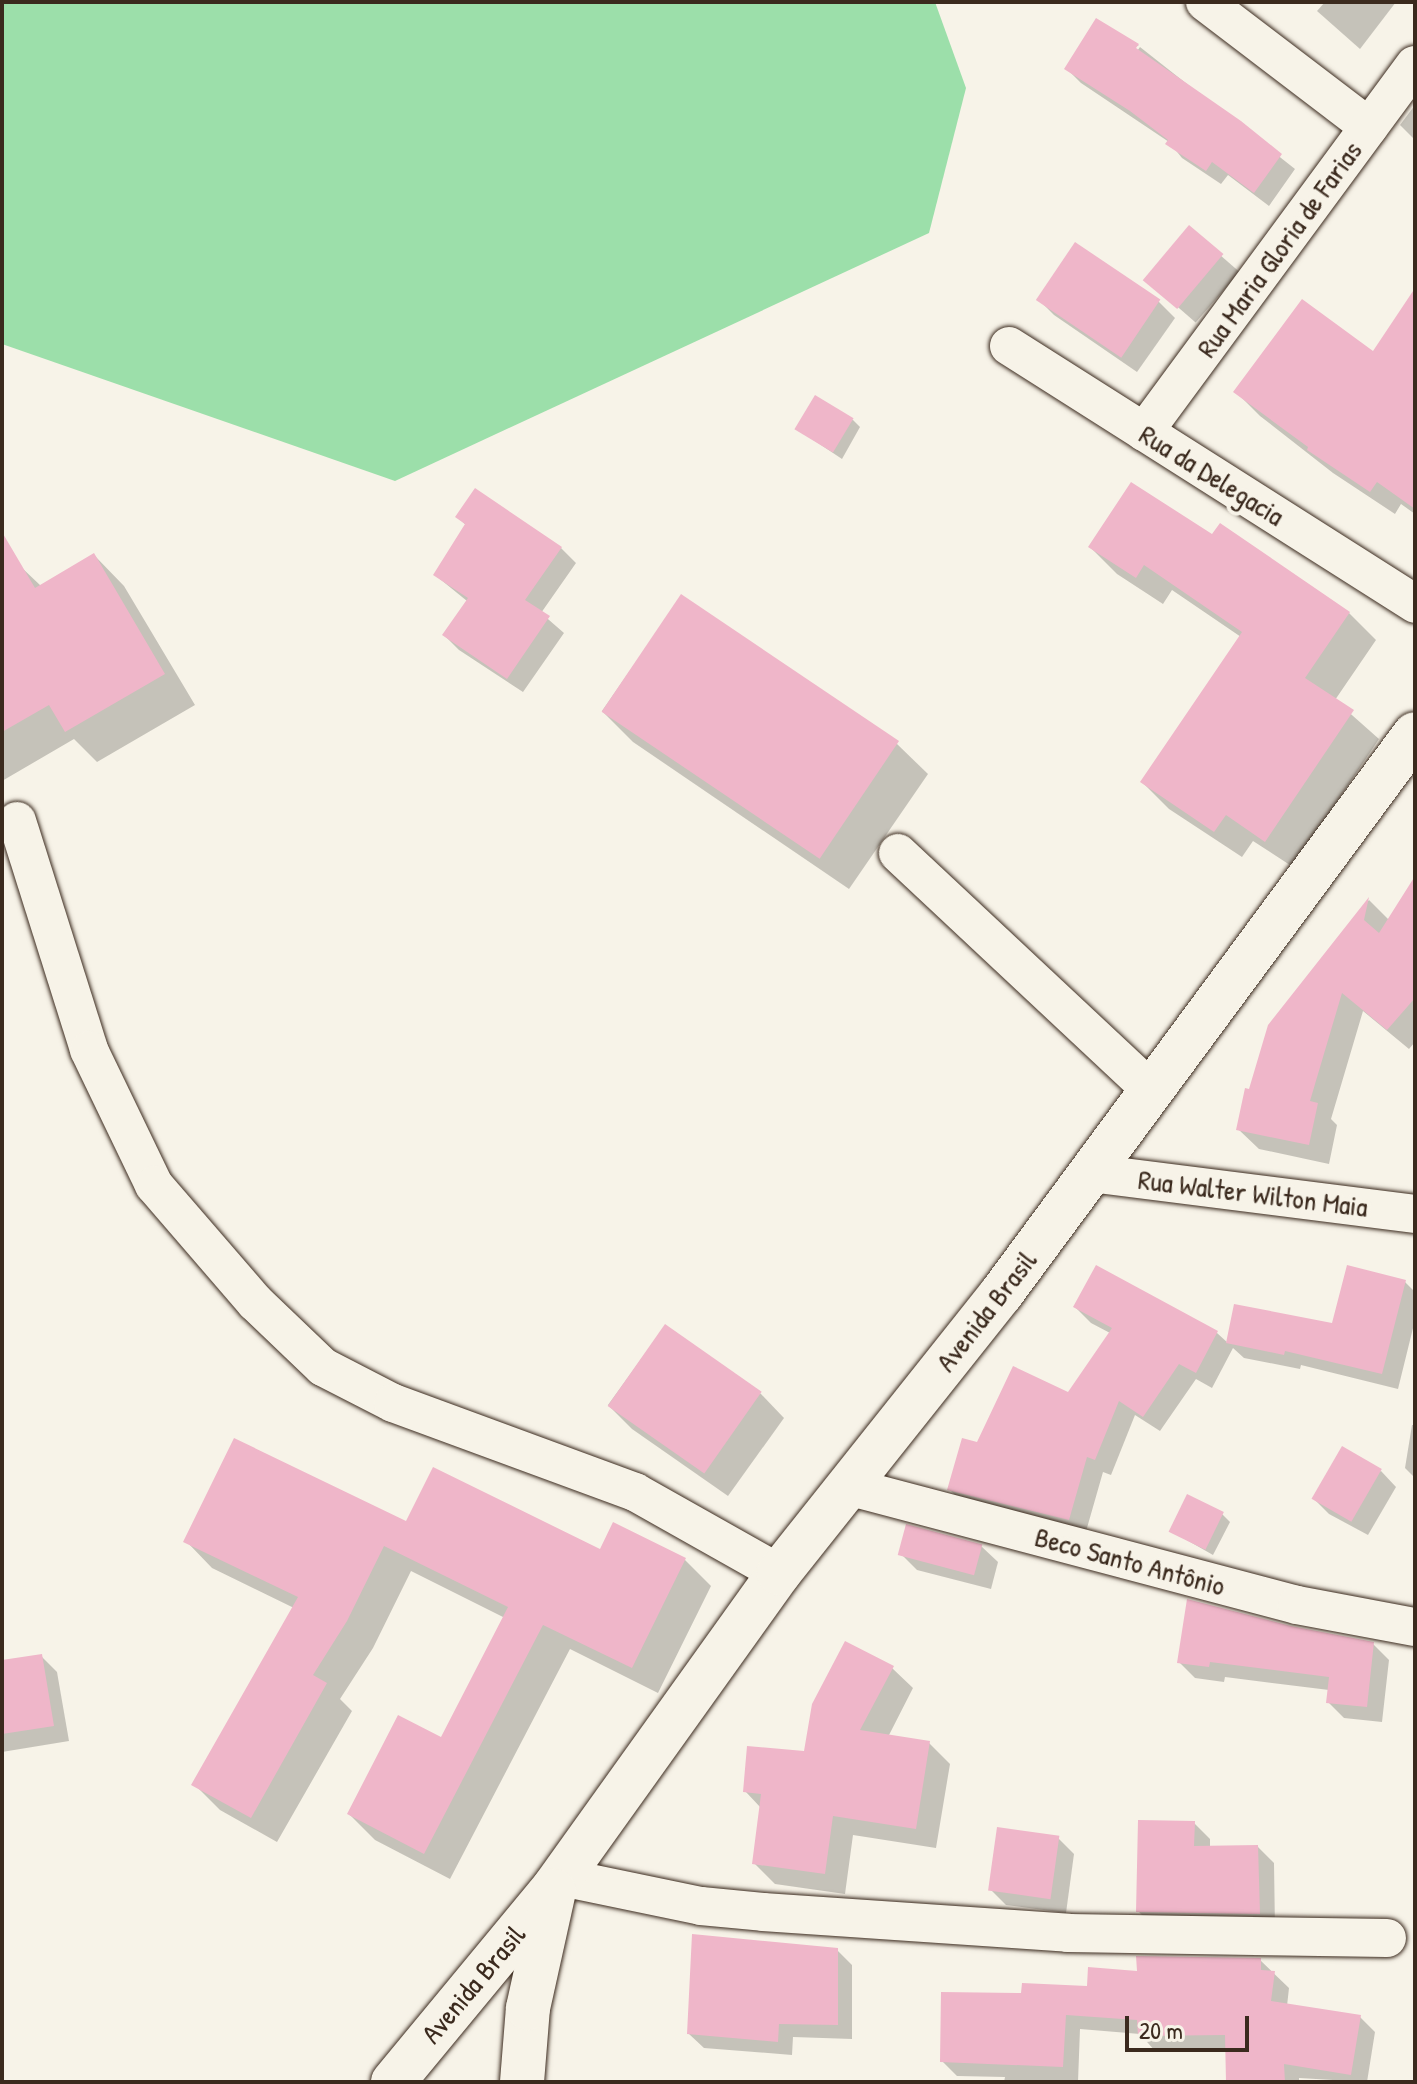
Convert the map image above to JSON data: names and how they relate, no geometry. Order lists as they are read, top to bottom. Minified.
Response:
{"streets":{"street":["Rua Maria Gloria de Farias","Rua da Delegacia","Rua Walter Wilton Maia","Avenida Brasil","Beco Santo Antônio"]},"crossings":[["Rua Maria Gloria de Farias","Rua da Delegacia"],["Rua Walter Wilton Maia","Avenida Brasil"],["Avenida Brasil","Beco Santo Antônio"]],"scale_bar":"20 m"}
